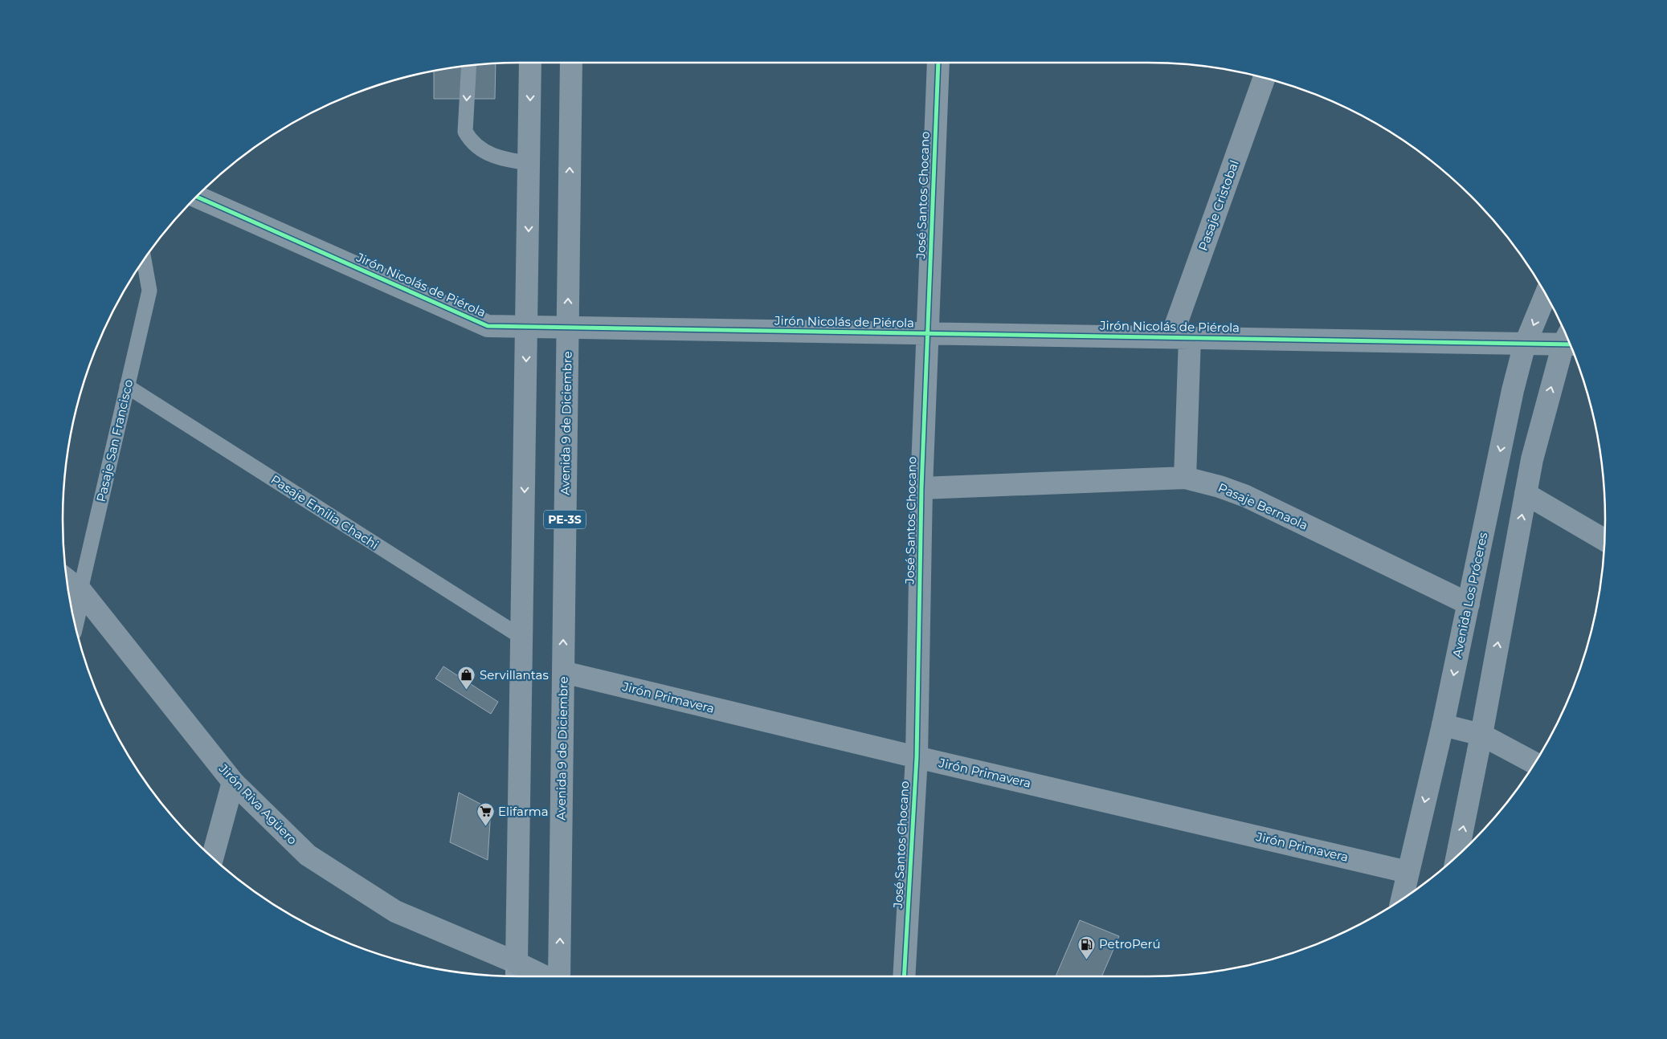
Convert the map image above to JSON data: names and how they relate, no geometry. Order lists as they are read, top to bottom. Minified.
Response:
{"streets":{"highway":["Avenida 9 de Diciembre","PE-3S"],"street":["José Santos Chocano","Pasaje Cristobal","Jirón Nicolás de Piérola","Pasaje San Francisco","Pasaje Bernaola","Avenida Los Próceres","Jirón Primavera","Jirón Riva Agüero"],"lane":["Pasaje Emilia Chachi"]},"crossings":[["José Santos Chocano","Jirón Nicolás de Piérola"],["José Santos Chocano","Pasaje Bernaola"],["José Santos Chocano","Jirón Primavera"],["Pasaje Cristobal","Jirón Nicolás de Piérola"],["Pasaje Cristobal","Pasaje Bernaola"],["Jirón Nicolás de Piérola","Avenida 9 de Diciembre"],["Jirón Nicolás de Piérola","Avenida Los Próceres"],["Avenida 9 de Diciembre","Jirón Primavera"],["Pasaje San Francisco","Pasaje Emilia Chachi"],["Pasaje San Francisco","Jirón Riva Agüero"],["Pasaje Bernaola","Avenida Los Próceres"],["Avenida Los Próceres","Jirón Primavera"]],"places":{"shop":["Servillantas"],"supermarket":["Elifarma"],"fuel station":["PetroPerú"]}}
